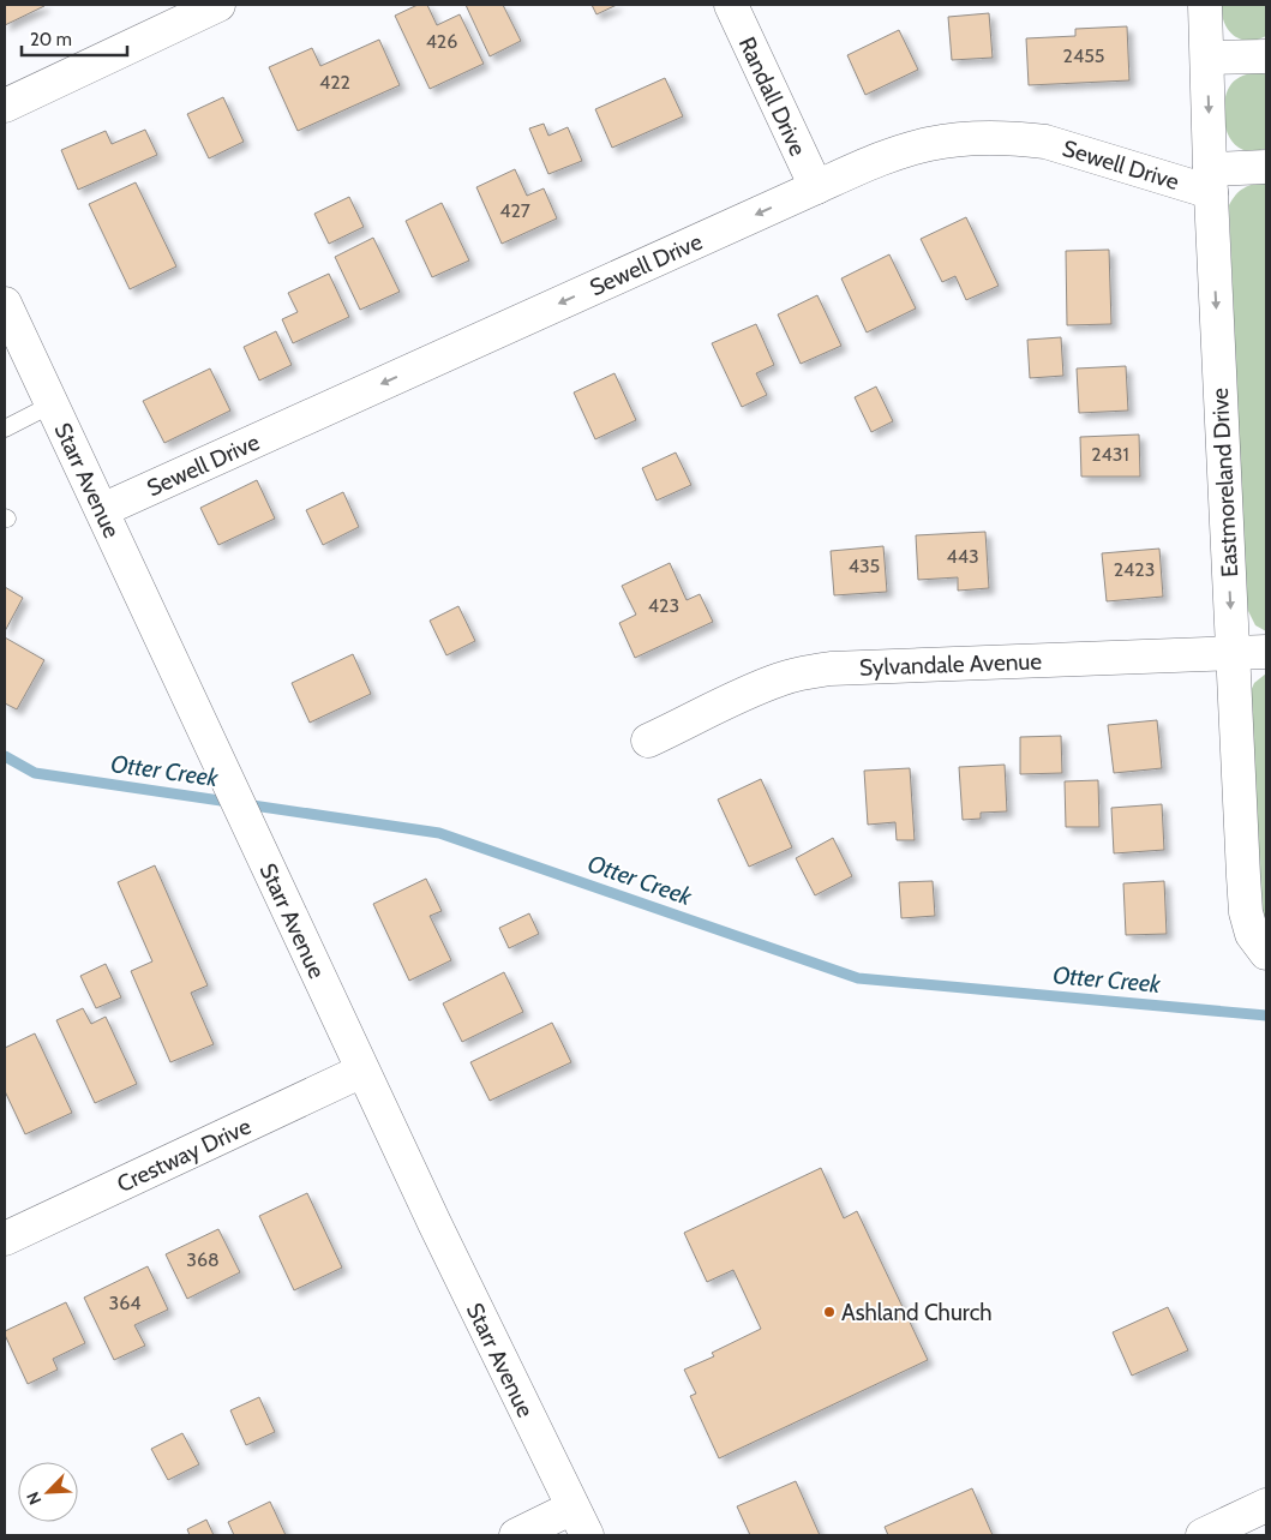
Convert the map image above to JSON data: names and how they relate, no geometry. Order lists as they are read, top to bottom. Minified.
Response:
{"streets":{"street":["Randall Drive","Sewell Drive","Starr Avenue","Eastmoreland Drive","Sylvandale Avenue","Crestway Drive"]},"crossings":[["Randall Drive","Sewell Drive"],["Sewell Drive","Starr Avenue"],["Sewell Drive","Eastmoreland Drive"],["Starr Avenue","Crestway Drive"],["Eastmoreland Drive","Sylvandale Avenue"]],"one_way":["Sewell Drive","Eastmoreland Drive"],"water":["Otter Creek"],"places":["Ashland Church"],"house_numbers":["426","2455","422","427","2431","443","435","2423","423","368","364"],"scale_bar":"20 m","north":"bottom left"}
